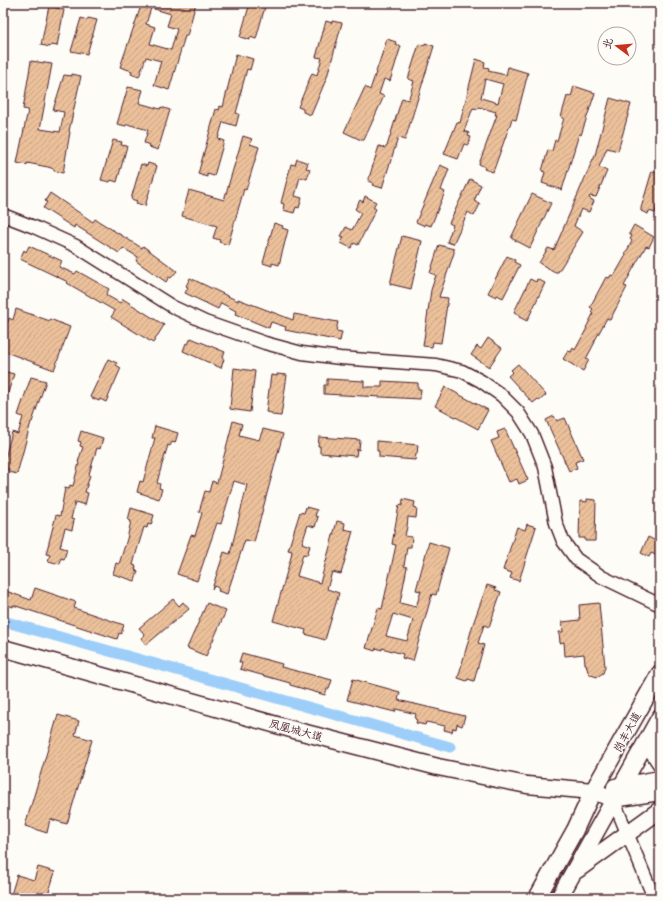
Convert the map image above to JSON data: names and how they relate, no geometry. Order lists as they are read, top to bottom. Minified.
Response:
{"streets":{"main road":["凤凰城大道","岗丰大道"]},"crossings":[["凤凰城大道","岗丰大道"]],"north":"left"}
